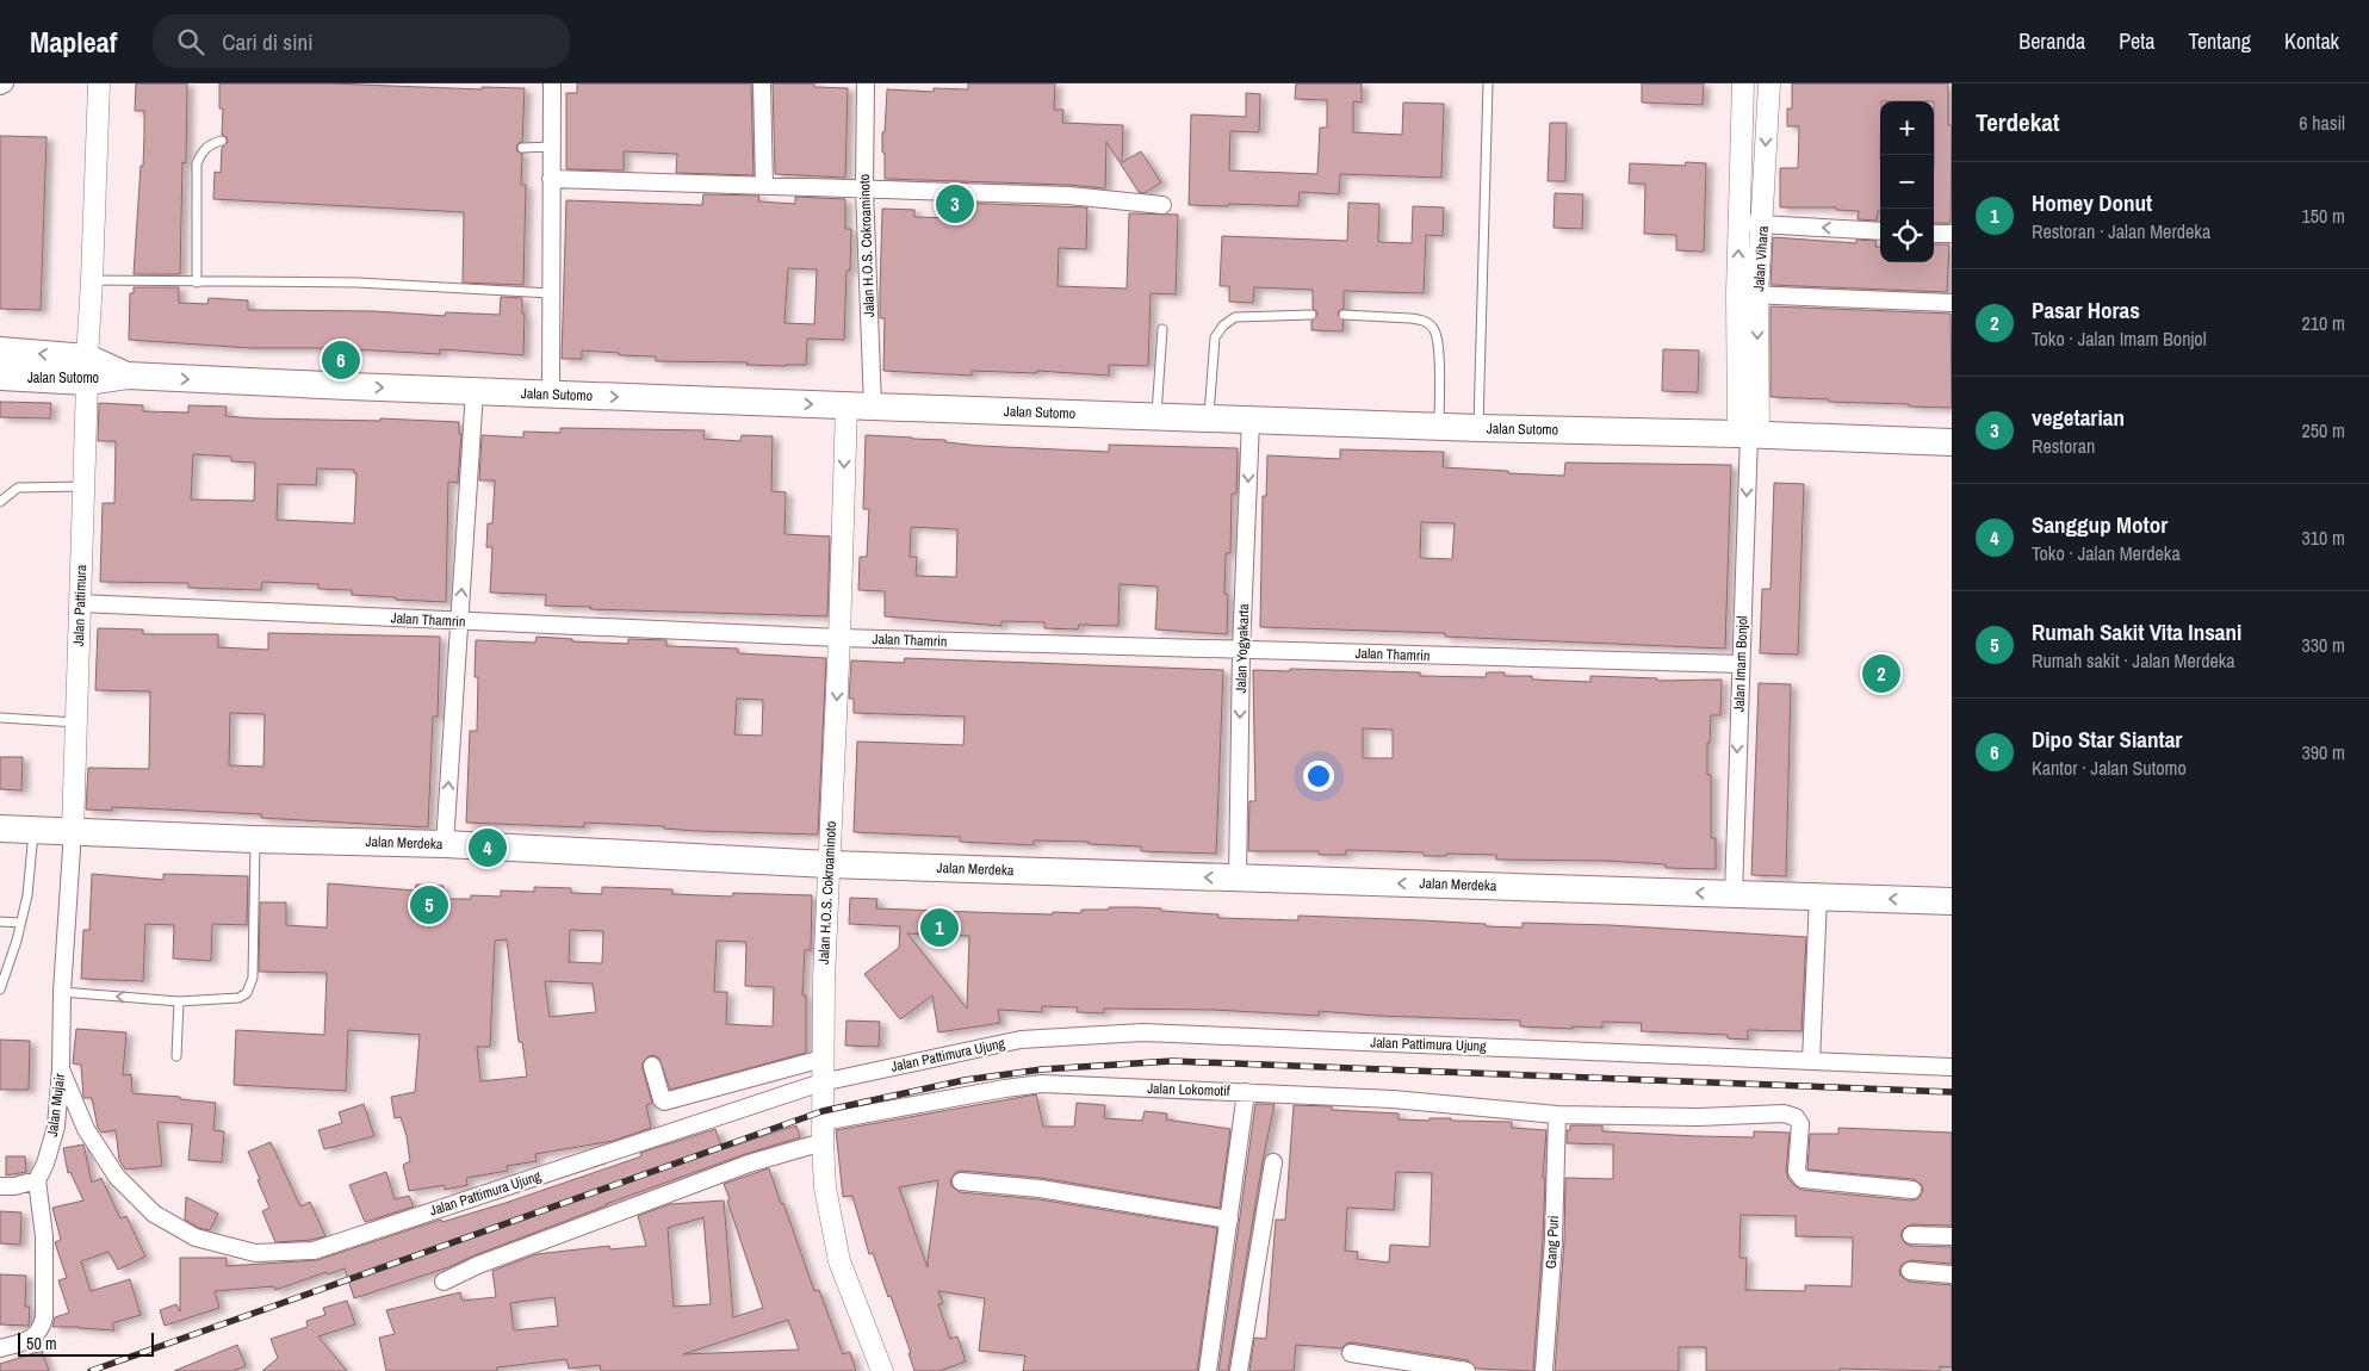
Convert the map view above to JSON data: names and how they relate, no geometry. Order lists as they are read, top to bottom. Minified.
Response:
{"streets":{"main road":["Jalan Sutomo","Jalan Merdeka"],"street":["Jalan H.O.S. Cokroaminoto","Jalan Vihara","Jalan Pattimura","Jalan Thamrin","Jalan Yogyakarta","Jalan Imam Bonjol","Jalan Pattimura Ujung","Jalan Lokomotif","Jalan Mujair","Gang Puri"]},"crossings":[["Jalan H.O.S. Cokroaminoto","Jalan Sutomo"],["Jalan H.O.S. Cokroaminoto","Jalan Thamrin"],["Jalan H.O.S. Cokroaminoto","Jalan Merdeka"],["Jalan H.O.S. Cokroaminoto","Jalan Pattimura Ujung"],["Jalan H.O.S. Cokroaminoto","Jalan Lokomotif"],["Jalan Vihara","Jalan Sutomo"],["Jalan Vihara","Jalan Imam Bonjol"],["Jalan Sutomo","Jalan Pattimura"],["Jalan Sutomo","Jalan Yogyakarta"],["Jalan Sutomo","Jalan Imam Bonjol"],["Jalan Pattimura","Jalan Thamrin"],["Jalan Pattimura","Jalan Merdeka"],["Jalan Pattimura","Jalan Mujair"],["Jalan Thamrin","Jalan Yogyakarta"],["Jalan Thamrin","Jalan Imam Bonjol"],["Jalan Yogyakarta","Jalan Merdeka"],["Jalan Imam Bonjol","Jalan Merdeka"],["Jalan Merdeka","Jalan Mujair"],["Jalan Pattimura Ujung","Jalan Mujair"],["Jalan Lokomotif","Gang Puri"]],"one_way":["Jalan H.O.S. Cokroaminoto","Jalan Yogyakarta","Jalan Imam Bonjol","Jalan Merdeka"],"scale_bar":"50 m","page":{"header":"Mapleaf","search":"Cari di sini","nav":["Beranda","Peta","Tentang","Kontak"],"heading":["Terdekat","6 hasil"],"map_buttons":["+","−"],"list":[{"mark":"1","name":"Homey Donut","note":"Restoran · Jalan Merdeka","value":"150 m"},{"mark":"2","name":"Pasar Horas","note":"Toko · Jalan Imam Bonjol","value":"210 m"},{"mark":"3","name":"vegetarian","note":"Restoran","value":"250 m"},{"mark":"4","name":"Sanggup Motor","note":"Toko · Jalan Merdeka","value":"310 m"},{"mark":"5","name":"Rumah Sakit Vita Insani","note":"Rumah sakit · Jalan Merdeka","value":"330 m"},{"mark":"6","name":"Dipo Star Siantar","note":"Kantor · Jalan Sutomo","value":"390 m"}],"pins":["3","6","2","4","5","1"],"scale":"50 m"}}
